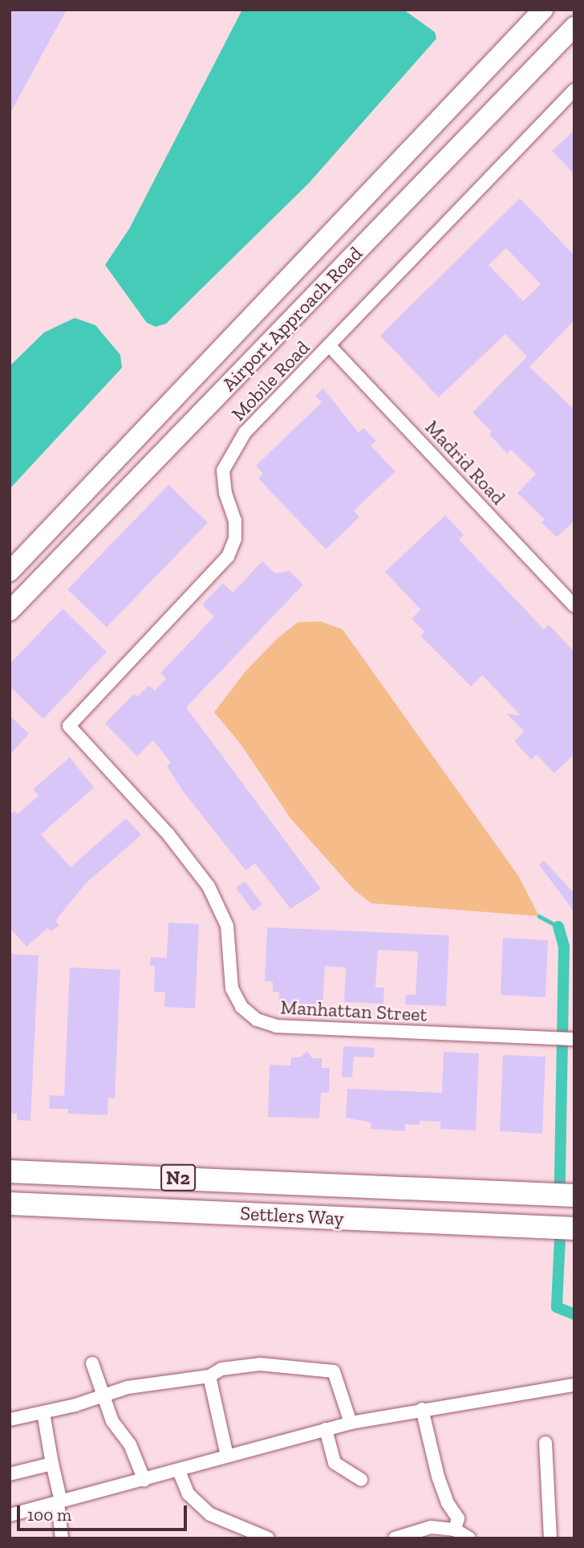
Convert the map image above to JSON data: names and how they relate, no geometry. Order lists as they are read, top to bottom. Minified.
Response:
{"streets":{"highway":["N2","Settlers Way"],"main road":["Airport Approach Road"],"street":["Mobile Road","Madrid Road","Manhattan Street"]},"crossings":[["Mobile Road","Madrid Road"],["Mobile Road","Manhattan Street"]],"scale_bar":"100 m"}
